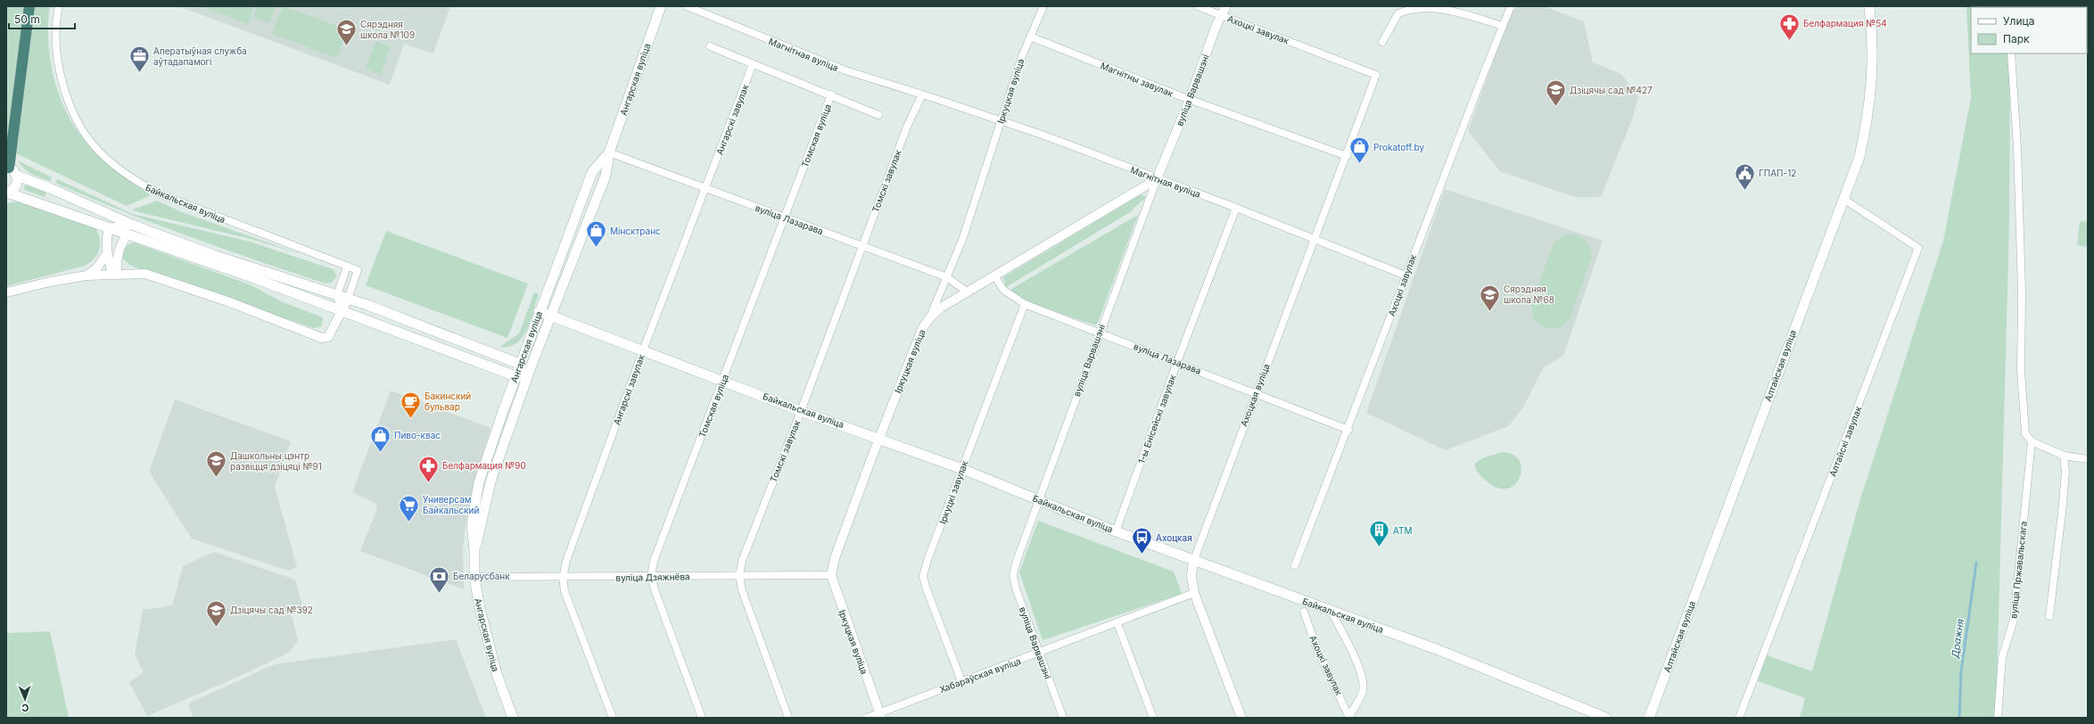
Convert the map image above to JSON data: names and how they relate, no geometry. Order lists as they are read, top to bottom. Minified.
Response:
{"streets":{"main road":["Ангарская вуліца","Байкальская вуліца","Алтайская вуліца"],"street":["Ахоцкі завулак","Магнітная вуліца","Магнітны завулак","вуліца Варвашэні","Іркуцкая вуліца","Ангарскі завулак","Томская вуліца","Томскі завулак","вуліца Лазарава","Ахоцкая вуліца","1-ы Енісейскі завулак","Алтайскі завулак","Іркуцкі завулак","вуліца Пржавальскага","вуліца Дзяжнёва","Хабараўская вуліца"]},"crossings":[["Ахоцкі завулак","Магнітная вуліца"],["Ахоцкі завулак","вуліца Варвашэні"],["Ахоцкі завулак","вуліца Лазарава"],["Ахоцкі завулак","Ахоцкая вуліца"],["Магнітная вуліца","вуліца Варвашэні"],["Магнітная вуліца","Іркуцкая вуліца"],["Магнітная вуліца","Томскі завулак"],["Магнітная вуліца","Ахоцкая вуліца"],["Магнітная вуліца","1-ы Енісейскі завулак"],["Ангарская вуліца","Байкальская вуліца"],["Ангарская вуліца","вуліца Лазарава"],["Ангарская вуліца","вуліца Дзяжнёва"],["Магнітны завулак","вуліца Варвашэні"],["Магнітны завулак","Іркуцкая вуліца"],["Магнітны завулак","Ахоцкая вуліца"],["вуліца Варвашэні","Байкальская вуліца"],["вуліца Варвашэні","вуліца Лазарава"],["вуліца Варвашэні","Хабараўская вуліца"],["Іркуцкая вуліца","Байкальская вуліца"],["Іркуцкая вуліца","вуліца Лазарава"],["Іркуцкая вуліца","вуліца Дзяжнёва"],["Іркуцкая вуліца","Хабараўская вуліца"],["Ангарскі завулак","Байкальская вуліца"],["Ангарскі завулак","вуліца Лазарава"],["Ангарскі завулак","вуліца Дзяжнёва"],["Томская вуліца","Байкальская вуліца"],["Томская вуліца","вуліца Лазарава"],["Томская вуліца","вуліца Дзяжнёва"],["Томскі завулак","Байкальская вуліца"],["Томскі завулак","вуліца Лазарава"],["Томскі завулак","вуліца Дзяжнёва"],["Байкальская вуліца","Ахоцкая вуліца"],["Байкальская вуліца","1-ы Енісейскі завулак"],["Байкальская вуліца","Іркуцкі завулак"],["вуліца Лазарава","Ахоцкая вуліца"],["вуліца Лазарава","1-ы Енісейскі завулак"],["вуліца Лазарава","Іркуцкі завулак"],["Алтайская вуліца","Алтайскі завулак"],["Ахоцкая вуліца","Хабараўская вуліца"],["Іркуцкі завулак","Хабараўская вуліца"]],"water":["Дражня"],"places":{"pharmacy":["Белфармация №54","Белфармация №90"],"school or university":["Сярэдняя школа №109","Дзіцячы сад №427","Сярэдняя школа №68","Дашкольны цэнтр развіцця дзіцяці №91","Дзіцячы сад №392"],"office":["Аператыўная служба аўтадапамогі"],"shop":["Prokatoff.by","Мінсктранс","Пиво-квас"],"public building":["ГПАП-12"],"cafe":["Бакинский бульвар"],"supermarket":["Универсам Байкальский"],"building":["АТМ"],"bus stop":["Ахоцкая"],"bank":["Беларусбанк"]},"legend":["Улица","Парк"],"scale_bar":"50 m","north":"bottom"}
